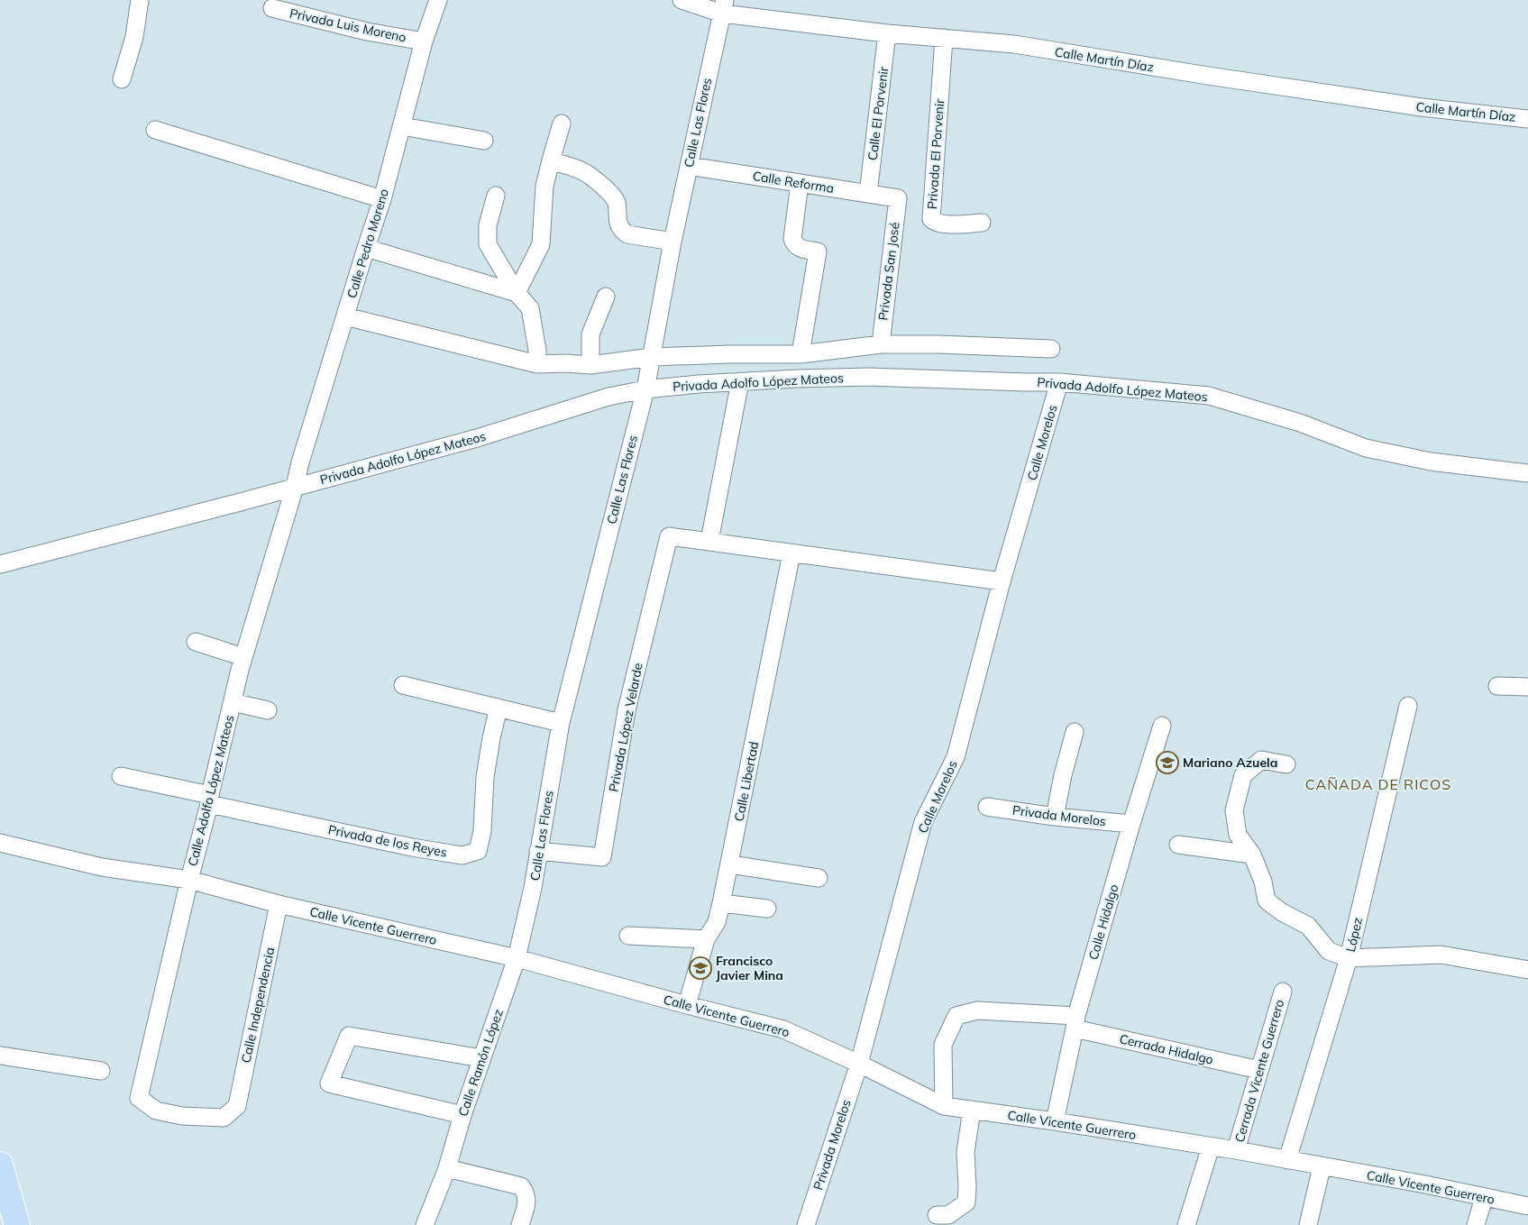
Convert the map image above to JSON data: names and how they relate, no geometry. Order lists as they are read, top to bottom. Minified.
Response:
{"streets":{"street":["Privada Luis Moreno","Calle Martín Díaz","Calle El Porvenir","Calle Las Flores","Privada El Porvenir","Calle Reforma","Calle Pedro Moreno","Privada San José","Privada Adolfo López Mateos","Calle Morelos","Privada López Velarde","Calle Libertad","Calle Adolfo López Mateos","Privada Morelos","Privada de los Reyes","Calle Hidalgo","Calle Vicente Guerrero","López","Calle Independencia","Cerrada Hidalgo","Calle Ramón López","Cerrada Vicente Guerrero"]},"crossings":[["Privada Luis Moreno","Calle Pedro Moreno"],["Calle Martín Díaz","Calle El Porvenir"],["Calle Martín Díaz","Calle Las Flores"],["Calle Martín Díaz","Privada El Porvenir"],["Calle El Porvenir","Calle Reforma"],["Calle Las Flores","Calle Reforma"],["Calle Las Flores","Privada Adolfo López Mateos"],["Calle Las Flores","Privada López Velarde"],["Calle Las Flores","Calle Vicente Guerrero"],["Calle Las Flores","Calle Ramón López"],["Calle Reforma","Privada San José"],["Calle Pedro Moreno","Privada Adolfo López Mateos"],["Calle Pedro Moreno","Calle Adolfo López Mateos"],["Privada Adolfo López Mateos","Calle Morelos"],["Privada Adolfo López Mateos","Calle Adolfo López Mateos"],["Calle Morelos","Privada Morelos"],["Calle Morelos","Calle Vicente Guerrero"],["Calle Libertad","Calle Vicente Guerrero"],["Calle Adolfo López Mateos","Privada de los Reyes"],["Calle Adolfo López Mateos","Calle Vicente Guerrero"],["Calle Adolfo López Mateos","Calle Independencia"],["Privada Morelos","Calle Hidalgo"],["Privada Morelos","Calle Vicente Guerrero"],["Calle Hidalgo","Calle Vicente Guerrero"],["Calle Hidalgo","Cerrada Hidalgo"],["Calle Vicente Guerrero","López"],["Calle Vicente Guerrero","Calle Independencia"],["Calle Vicente Guerrero","Cerrada Hidalgo"],["Calle Vicente Guerrero","Calle Ramón López"],["Calle Vicente Guerrero","Cerrada Vicente Guerrero"],["Cerrada Hidalgo","Cerrada Vicente Guerrero"]],"districts":["CAÑADA DE RICOS"],"places":{"school or university":["Mariano Azuela","Francisco Javier Mina"]}}
